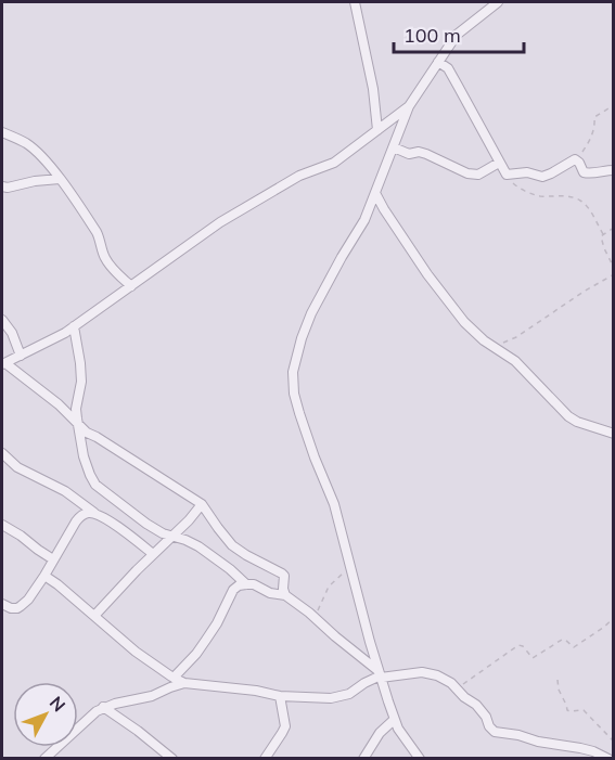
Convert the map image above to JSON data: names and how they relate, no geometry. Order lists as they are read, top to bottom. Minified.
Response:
{"scale_bar":"100 m","north":"top right"}
